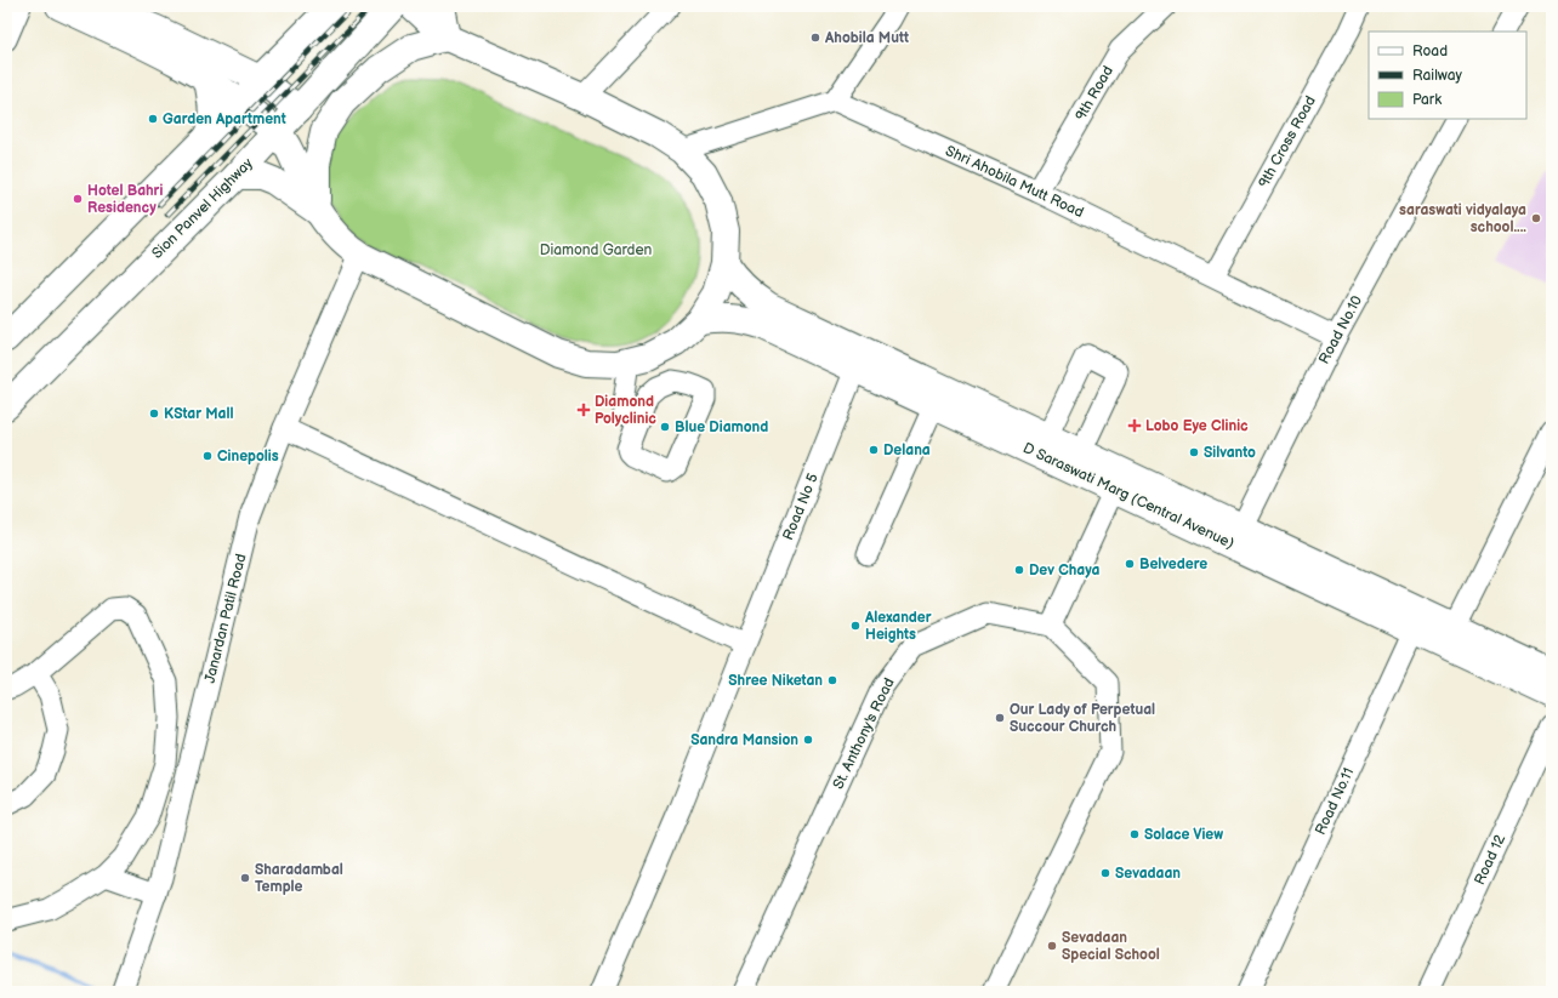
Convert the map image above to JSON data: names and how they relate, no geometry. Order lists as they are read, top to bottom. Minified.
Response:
{"streets":{"main road":["Sion Panvel Highway","D Saraswati Marg (Central Avenue)"],"street":["9th Road","9th Cross Road","Shri Ahobila Mutt Road","Road No.10","Road No 5","Janardan Patil Road","St. Anthony's Road","Road No.11","Road 12"]},"crossings":[["9th Road","Shri Ahobila Mutt Road"],["9th Cross Road","Shri Ahobila Mutt Road"],["Shri Ahobila Mutt Road","Road No.10"],["Road No.10","D Saraswati Marg (Central Avenue)"],["D Saraswati Marg (Central Avenue)","Road No 5"],["D Saraswati Marg (Central Avenue)","Road No.11"]],"parks":["Diamond Garden"],"places":{"other":["Ahobila Mutt","Garden Apartment","Hotel Bahri Residency","saraswati vidyalaya school....","KStar Mall","Blue Diamond","Delana","Silvanto","Cinepolis","Belvedere","Dev Chaya","Alexander Heights","Shree Niketan","Our Lady of Perpetual Succour Church","Sandra Mansion","Solace View","Sevadaan","Sharadambal Temple","Sevadaan Special School"],"health":["Diamond Polyclinic","Lobo Eye Clinic"]},"legend":["Road","Railway","Park"]}
